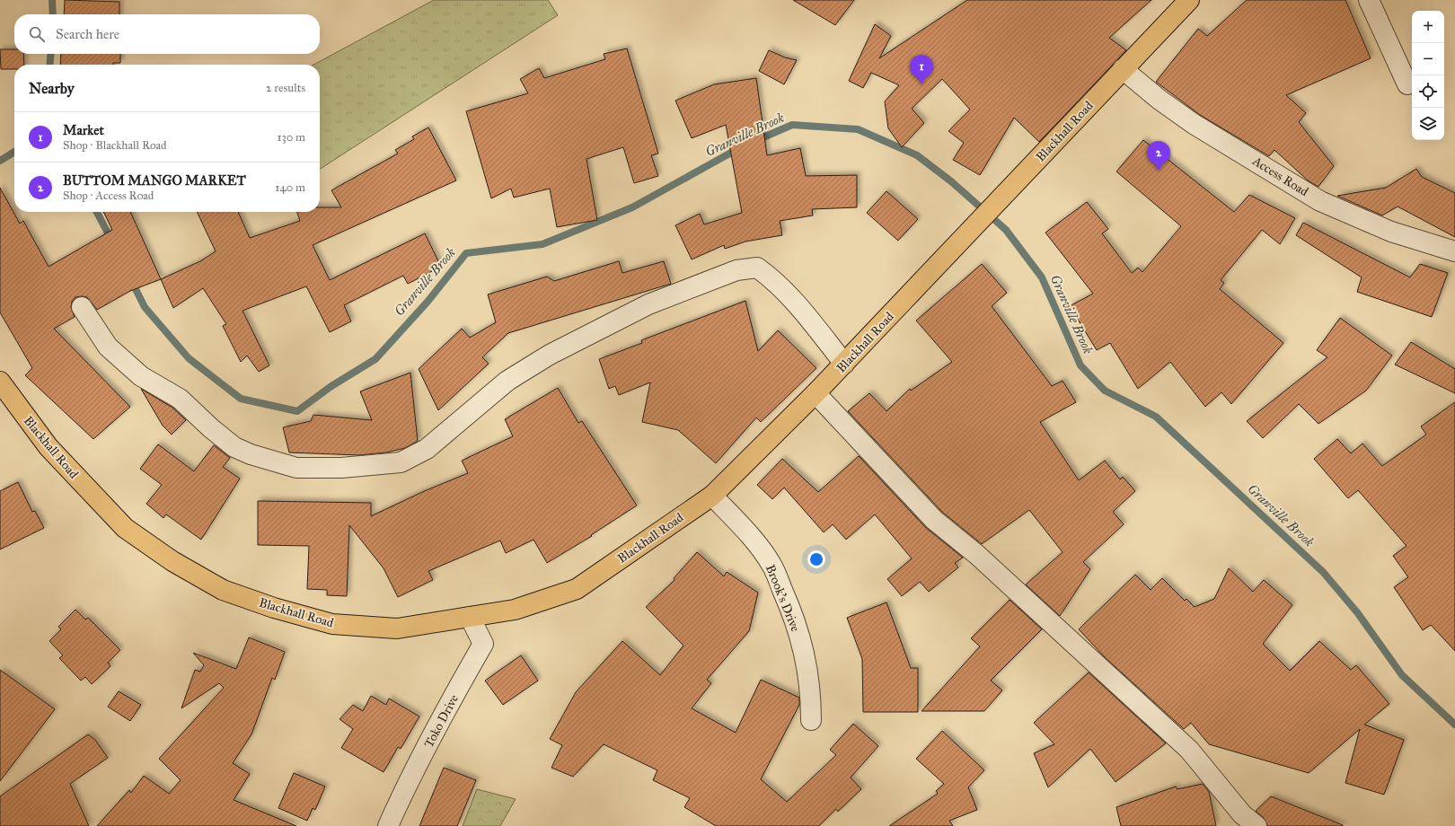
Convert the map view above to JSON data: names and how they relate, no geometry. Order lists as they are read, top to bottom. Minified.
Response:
{"streets":{"main road":["Blackhall Road"],"street":["Access Road","Brook's Drive","Toko Drive"]},"crossings":[["Blackhall Road","Access Road"],["Blackhall Road","Brook's Drive"],["Blackhall Road","Toko Drive"]],"water":["Granville Brook"],"page":{"map_buttons":["+","−"],"search":"Search here","pins":["1","2"],"heading":["Nearby","2 results"],"list":[{"mark":"1","name":"Market","note":"Shop · Blackhall Road","value":"130 m"},{"mark":"2","name":"BUTTOM MANGO MARKET","note":"Shop · Access Road","value":"140 m"}]}}
